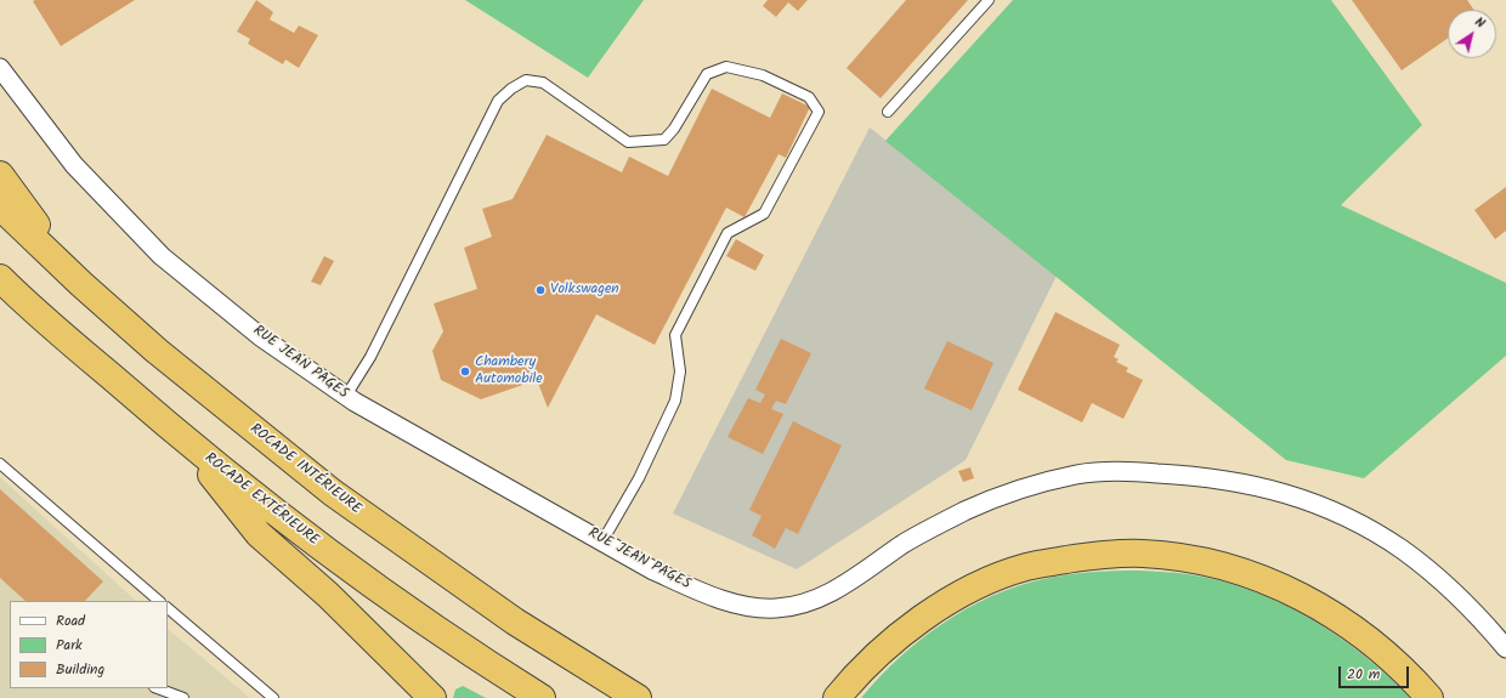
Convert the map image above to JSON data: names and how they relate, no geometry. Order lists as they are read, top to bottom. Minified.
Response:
{"streets":{"highway":["ROCADE INTÉRIEURE","ROCADE EXTÉRIEURE"],"street":["RUE JEAN PAGES"]},"places":["Volkswagen","Chambery Automobile"],"legend":["Road","Park","Building"],"scale_bar":"20 m","north":"top right"}
